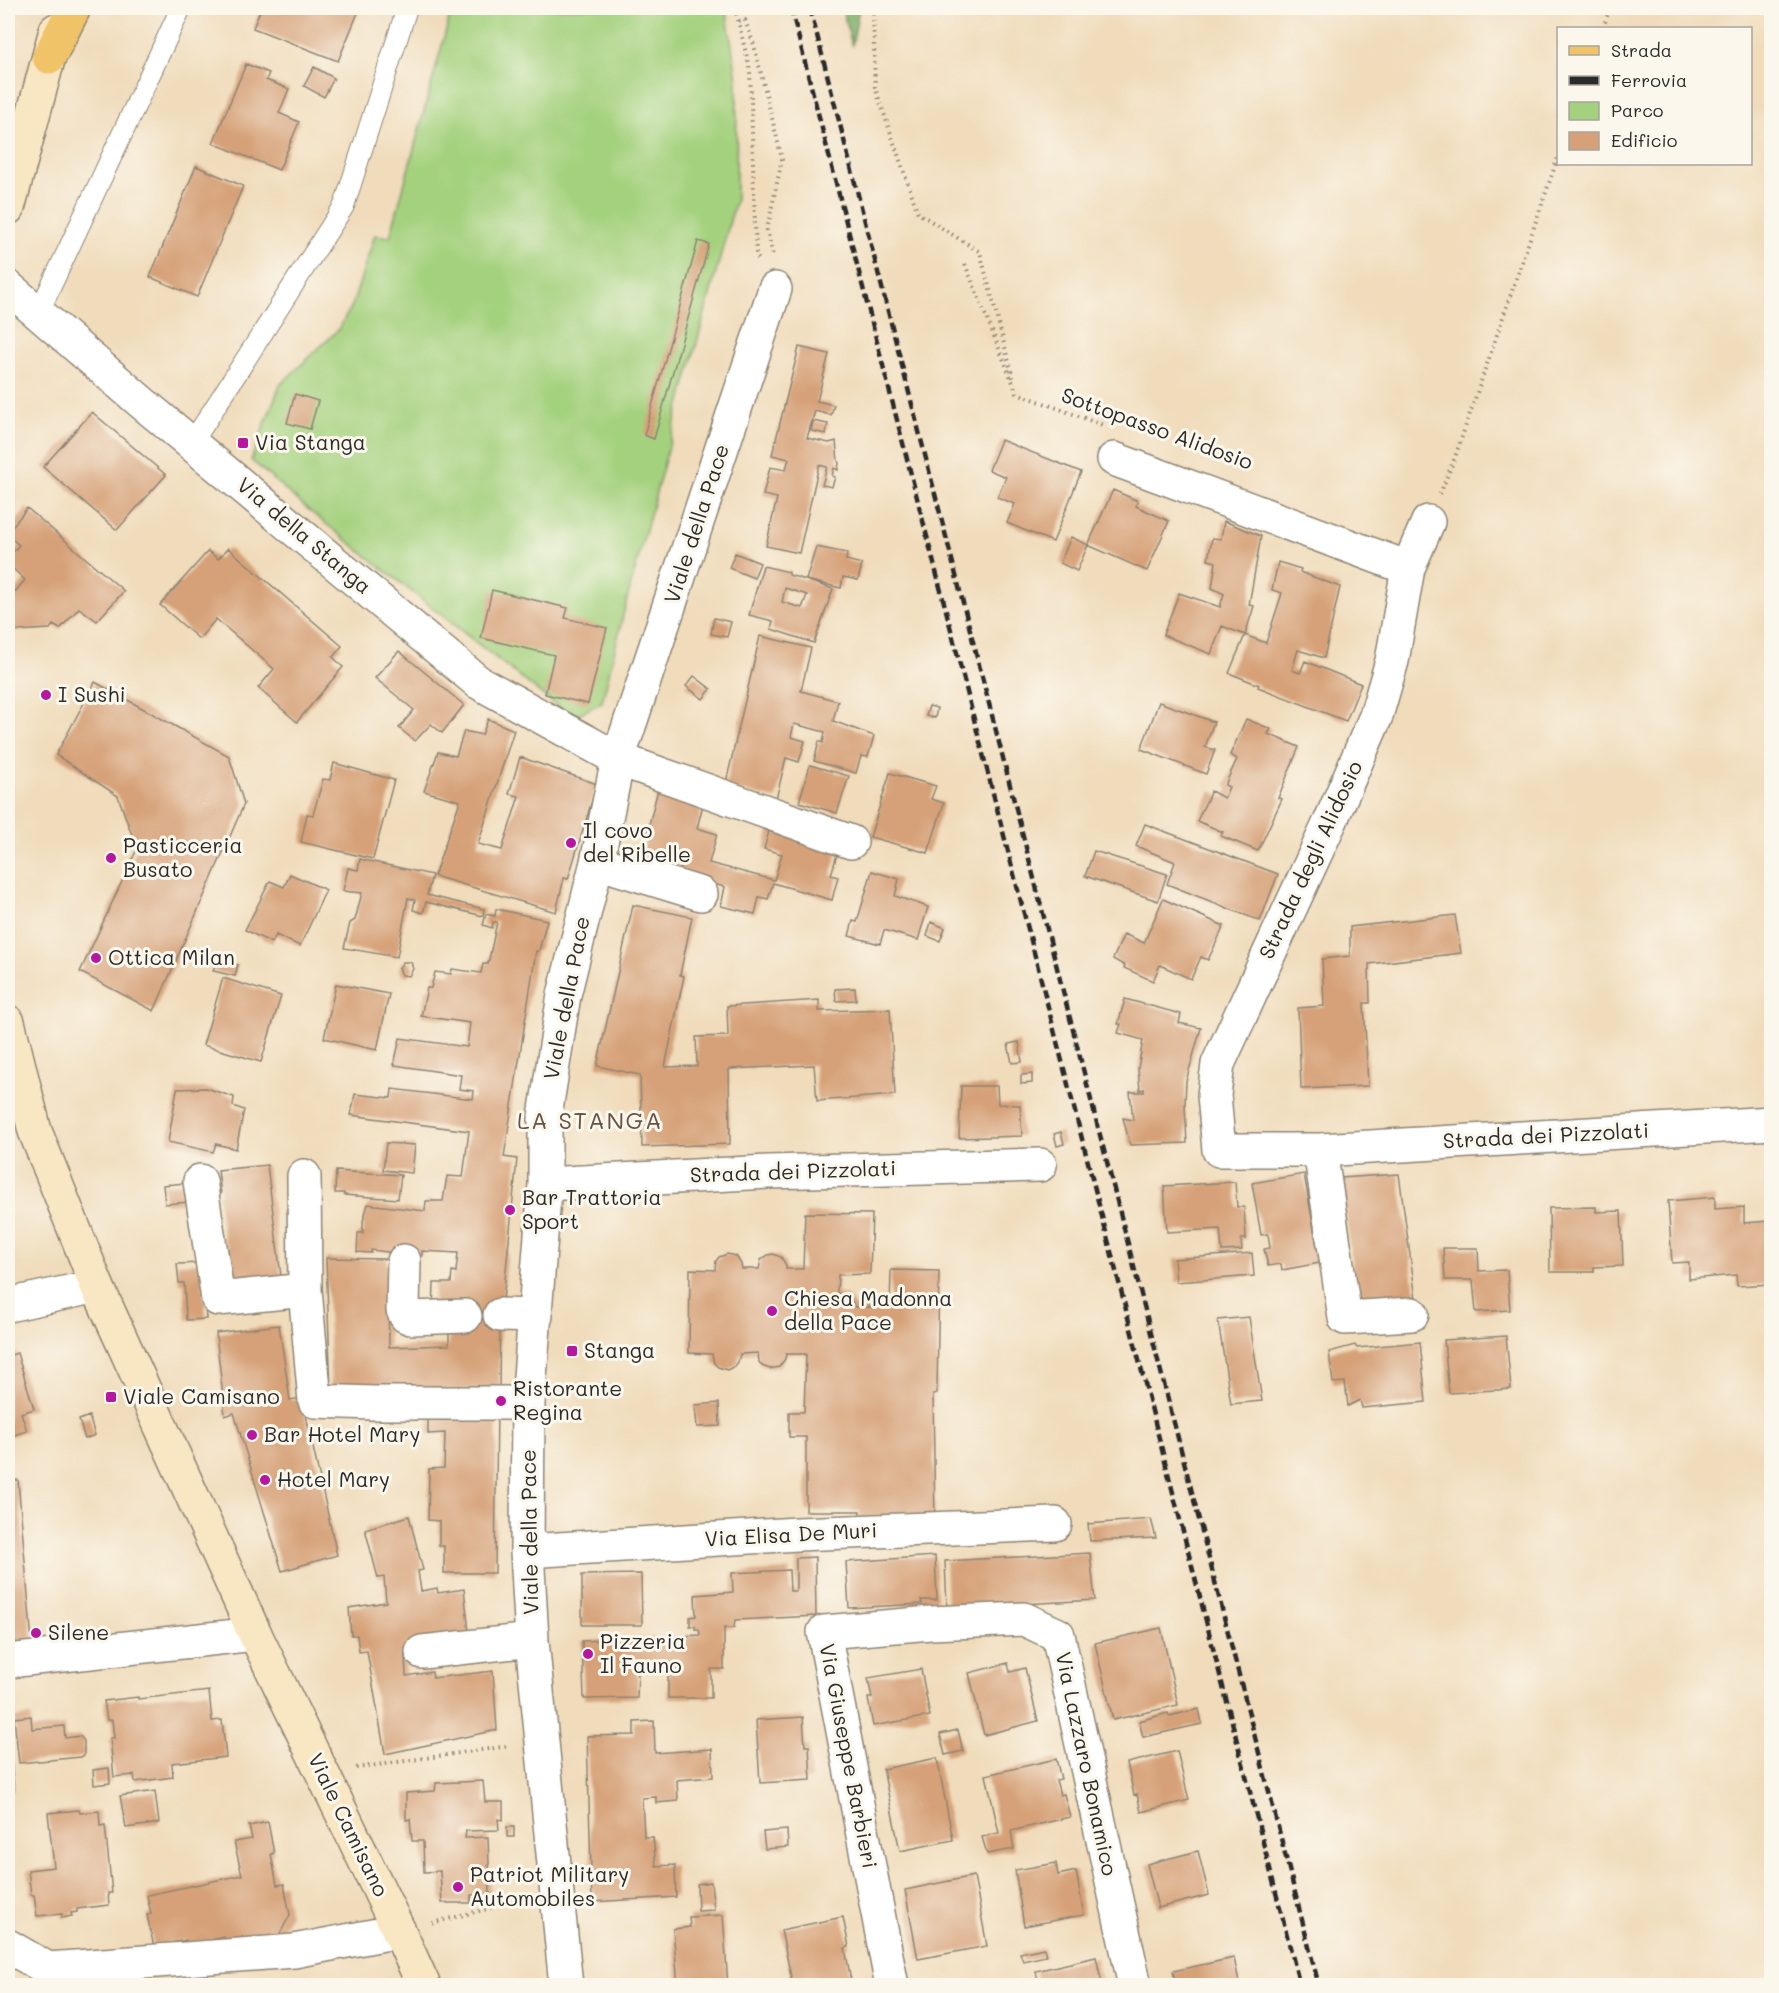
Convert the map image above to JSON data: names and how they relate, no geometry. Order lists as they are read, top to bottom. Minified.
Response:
{"streets":{"main road":["Viale Camisano"],"street":["Viale della Pace","Via della Stanga","Strada degli Alidosio","Strada dei Pizzolati","Via Elisa De Muri","Via Giuseppe Barbieri","Via Lazzaro Bonamico"],"path":["Sottopasso Alidosio"]},"crossings":[["Viale della Pace","Via della Stanga"],["Viale della Pace","Strada dei Pizzolati"],["Viale della Pace","Via Elisa De Muri"],["Strada degli Alidosio","Strada dei Pizzolati"],["Via Giuseppe Barbieri","Via Lazzaro Bonamico"]],"districts":["LA STANGA"],"places":{"transit":["Via Stanga","Stanga","Viale Camisano"],"other":["I Sushi","Il covo del Ribelle","Pasticceria Busato","Ottica Milan","Bar Trattoria Sport","Chiesa Madonna della Pace","Ristorante Regina","Bar Hotel Mary","Hotel Mary","Silene","Pizzeria Il Fauno","Patriot Military Automobiles"]},"legend":["Strada","Ferrovia","Parco","Edificio"]}
